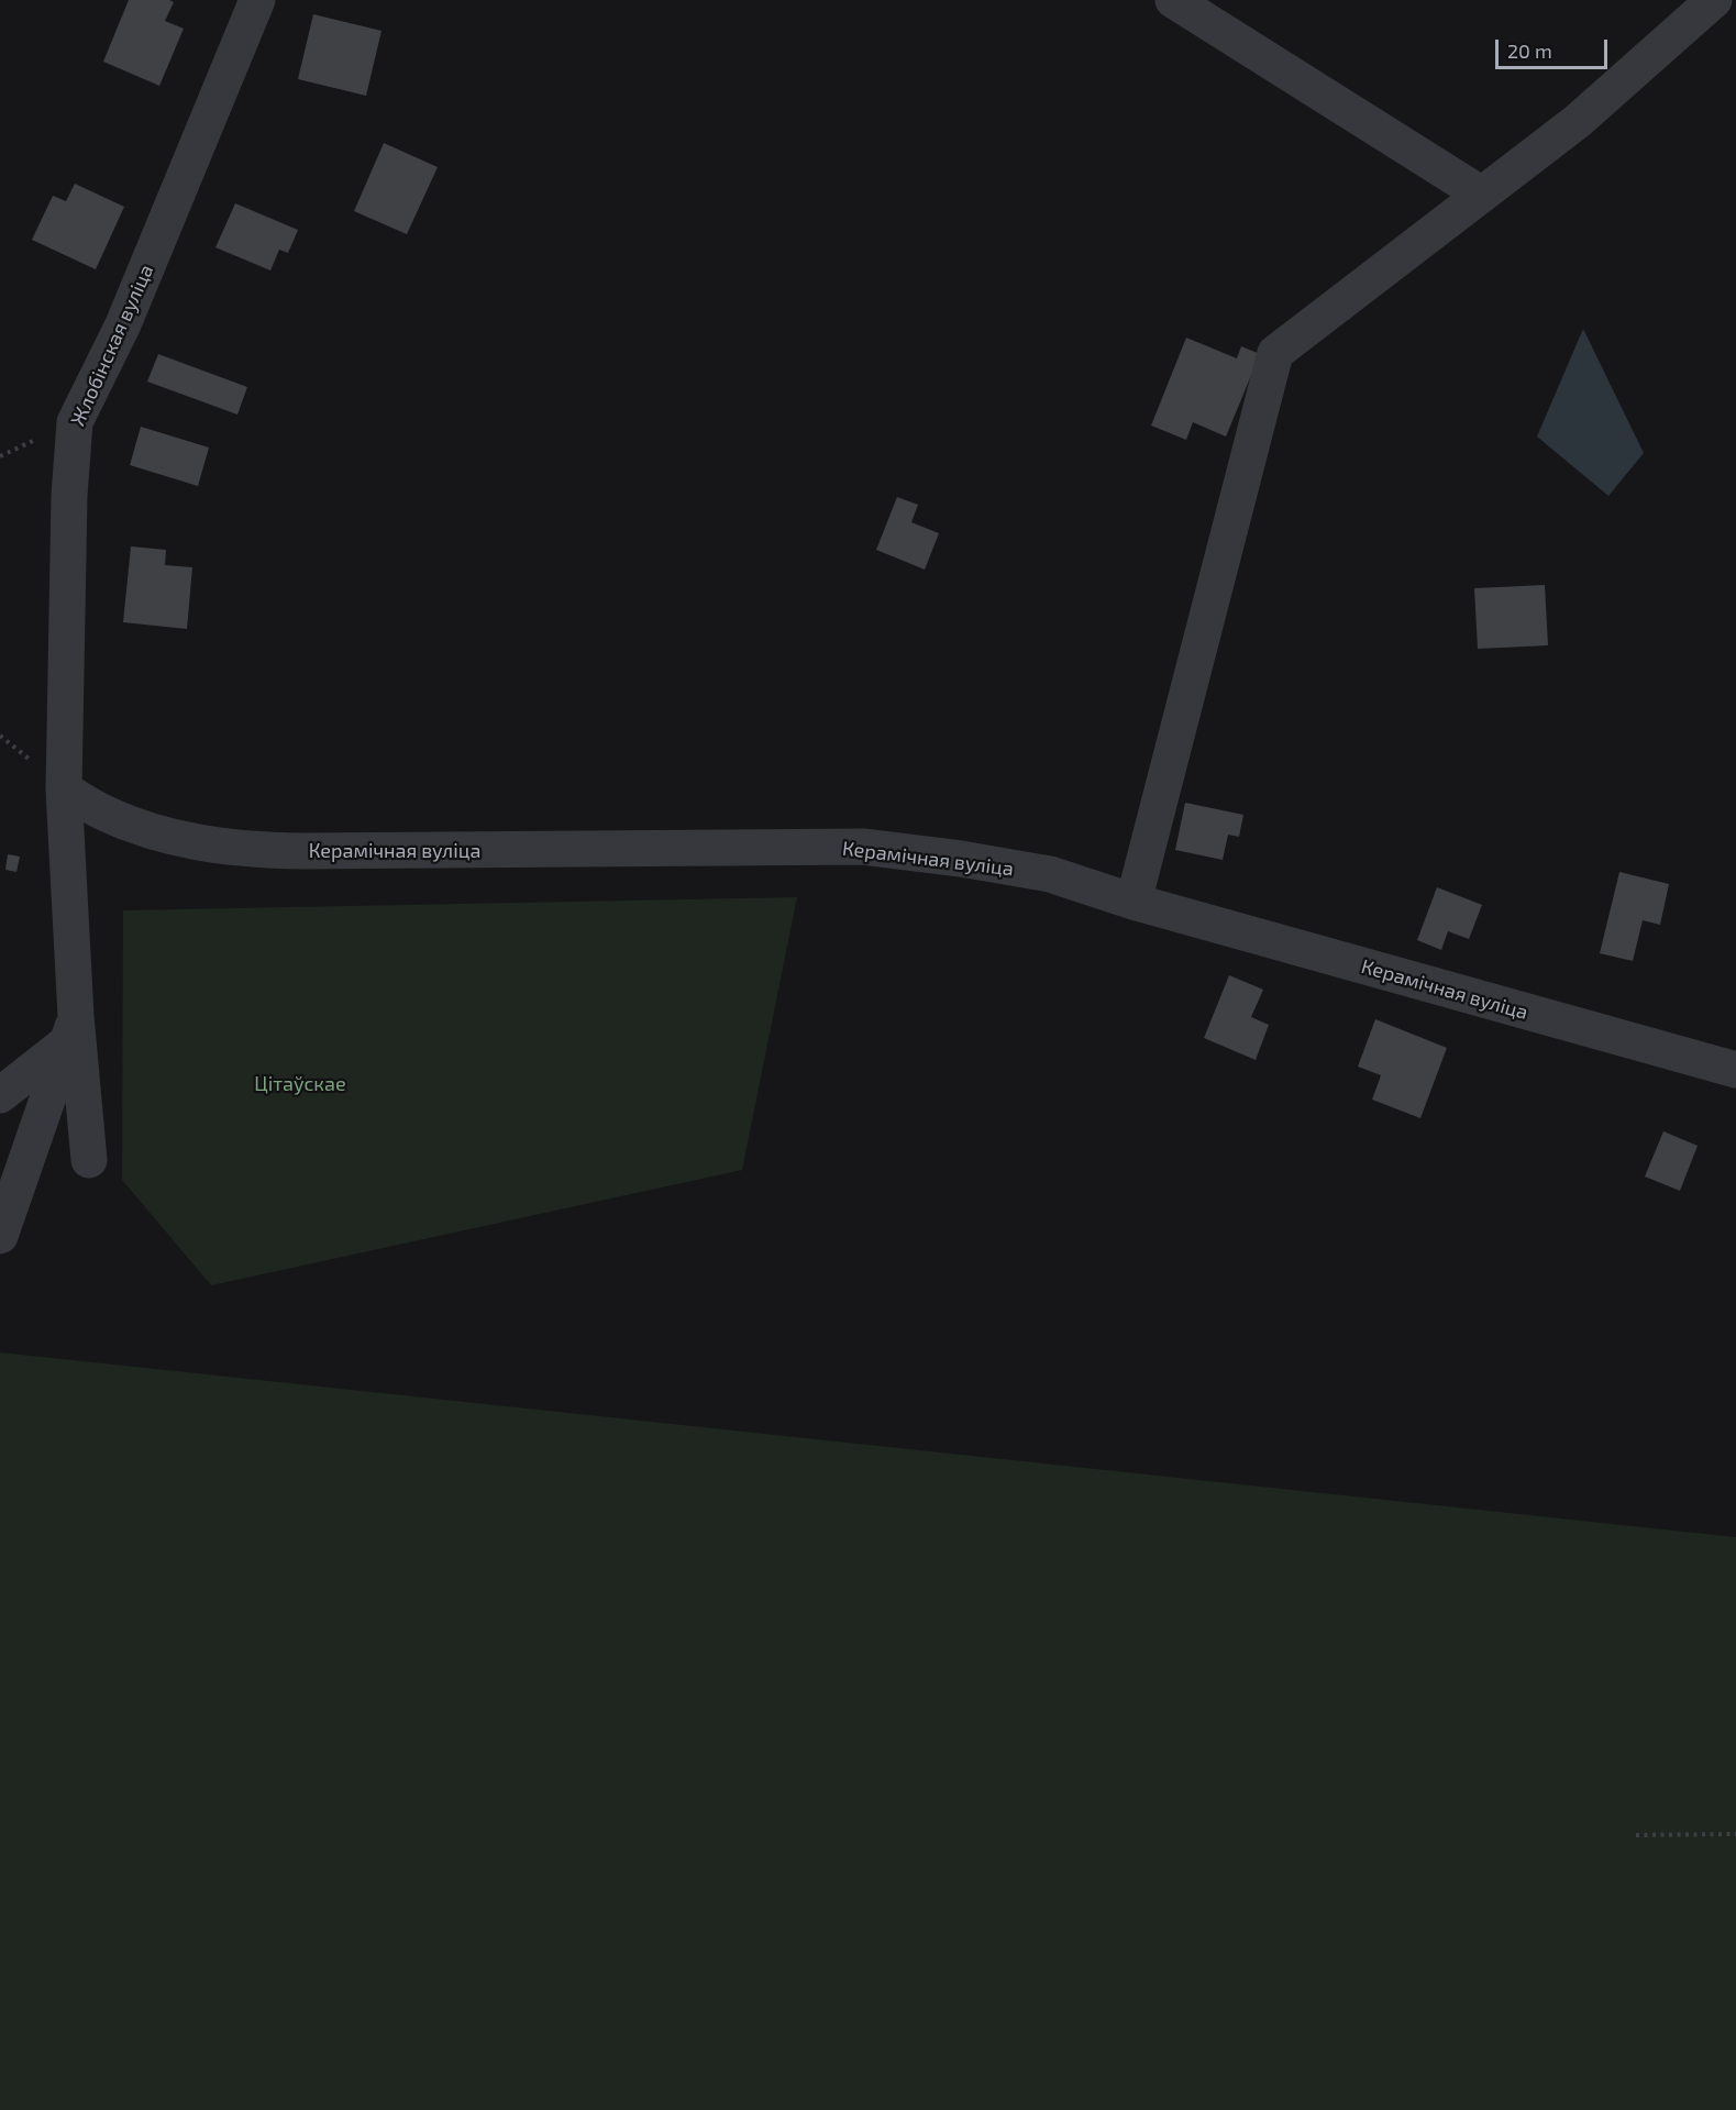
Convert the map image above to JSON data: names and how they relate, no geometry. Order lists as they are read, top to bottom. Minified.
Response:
{"streets":{"street":["Жлобінская вуліца","Керамічная вуліца"]},"crossings":[["Жлобінская вуліца","Керамічная вуліца"]],"parks":["Цітаўскае"],"scale_bar":"20 m"}
